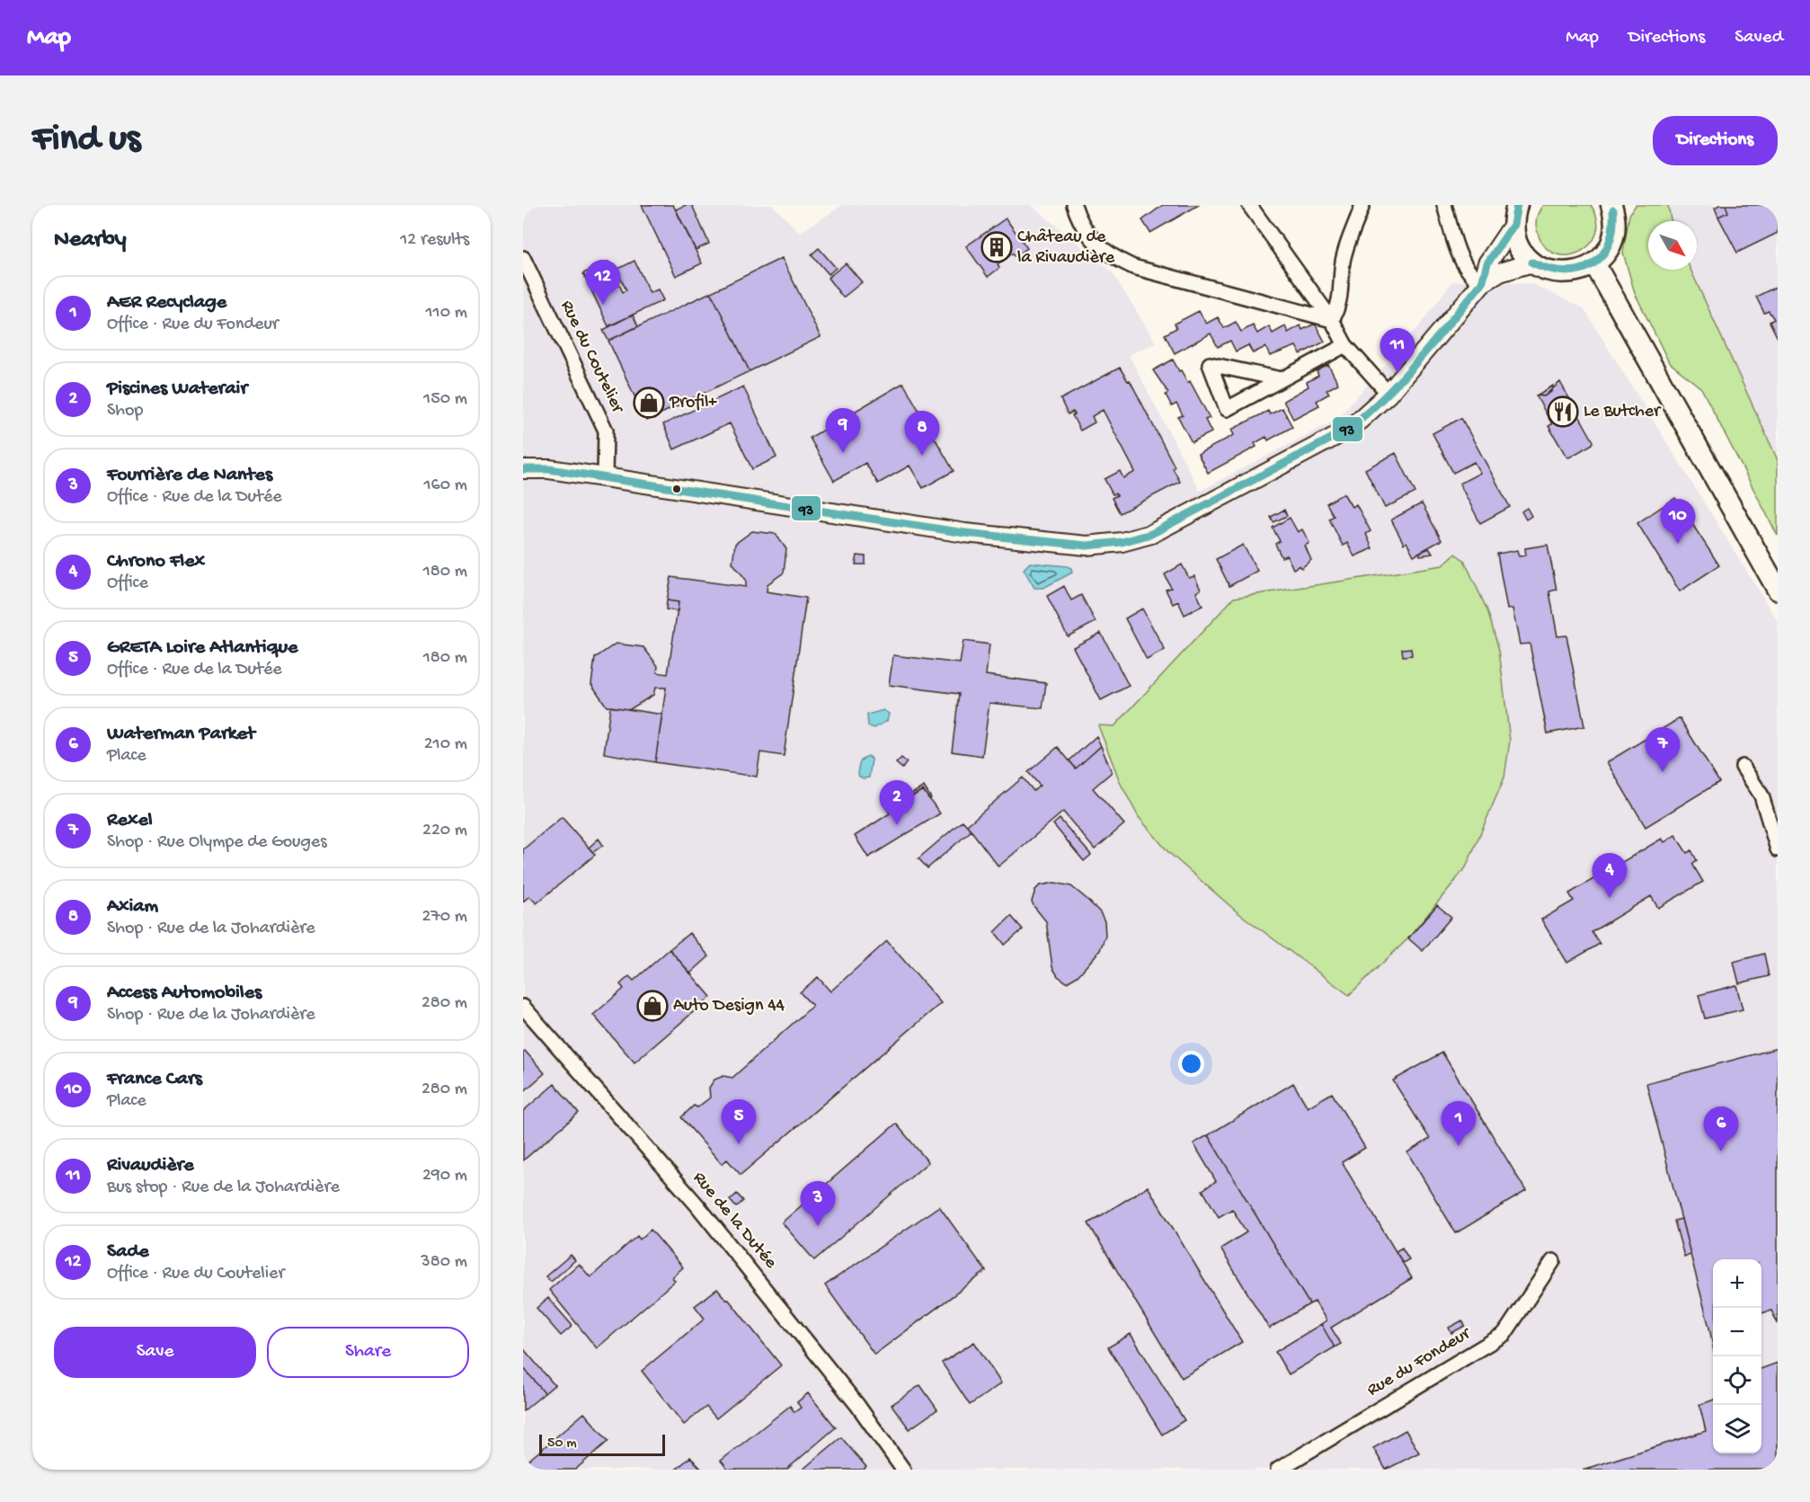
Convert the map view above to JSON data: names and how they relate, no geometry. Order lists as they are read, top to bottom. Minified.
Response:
{"streets":{"street":["Rue du Coutelier","Rue de la Dutée","Rue du Fondeur"]},"places":{"building":["Château de la Rivaudière"],"shop":["Profil+","Auto Design 44"],"restaurant":["Le Butcher"]},"lines":["transit line 93"],"scale_bar":"50 m","north":"bottom right","page":{"header":"Map","nav":["Map","Directions","Saved"],"buttons":["Directions",["Save","Share"]],"title":"Find us","heading":["Nearby","12 results"],"pins":["12","11","9","8","10","7","2","4","5","1","6","3"],"list":[{"mark":"1","name":"AER Recyclage","note":"Office · Rue du Fondeur","value":"110 m"},{"mark":"2","name":"Piscines Waterair","note":"Shop","value":"150 m"},{"mark":"3","name":"Fourrière de Nantes","note":"Office · Rue de la Dutée","value":"160 m"},{"mark":"4","name":"Chrono Flex","note":"Office","value":"180 m"},{"mark":"5","name":"GRETA Loire Atlantique","note":"Office · Rue de la Dutée","value":"180 m"},{"mark":"6","name":"Waterman Parket","note":"Place","value":"210 m"},{"mark":"7","name":"Rexel","note":"Shop · Rue Olympe de Gouges","value":"220 m"},{"mark":"8","name":"Axiam","note":"Shop · Rue de la Johardière","value":"270 m"},{"mark":"9","name":"Access Automobiles","note":"Shop · Rue de la Johardière","value":"280 m"},{"mark":"10","name":"France Cars","note":"Place","value":"280 m"},{"mark":"11","name":"Rivaudière","note":"Bus stop · Rue de la Johardière","value":"290 m"},{"mark":"12","name":"Sade","note":"Office · Rue du Coutelier","value":"380 m"}],"map_buttons":["+","−"],"scale":"50 m"}}
